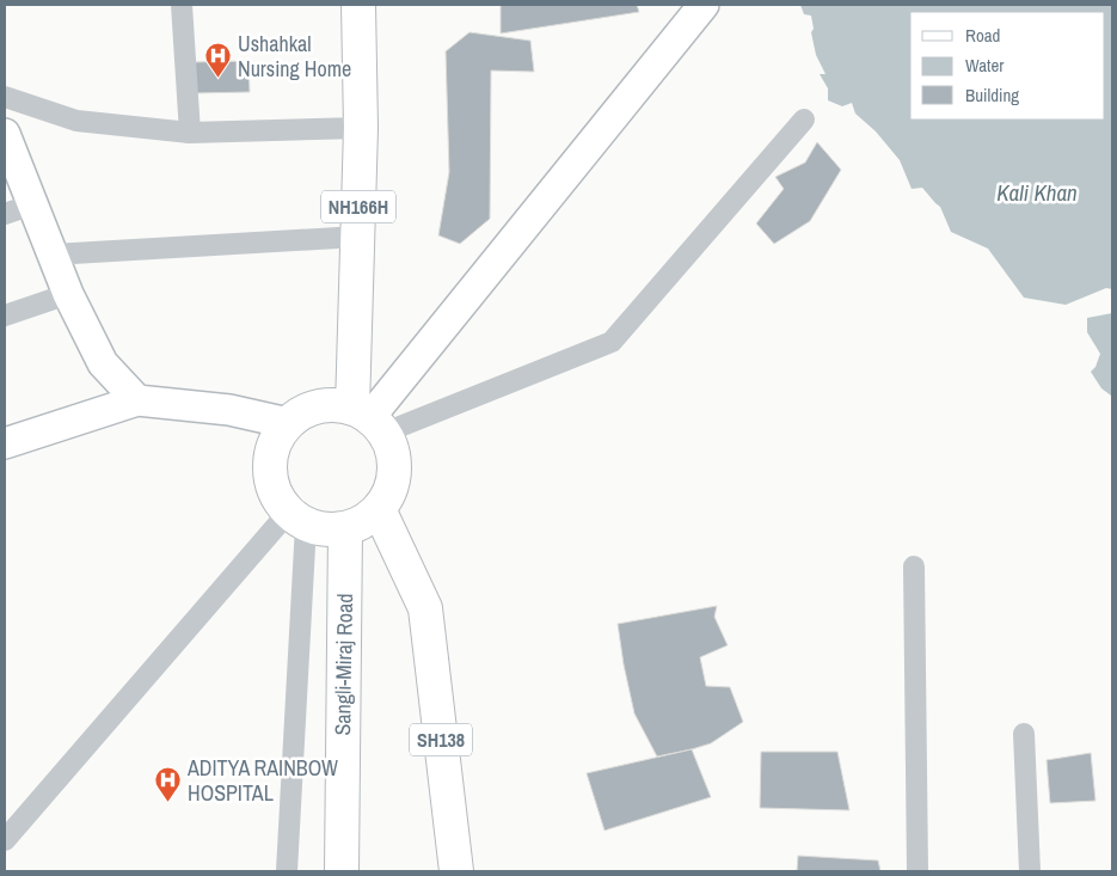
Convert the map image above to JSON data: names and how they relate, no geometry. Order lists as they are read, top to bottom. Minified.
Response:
{"streets":{"highway":["NH166H","Sangli-Miraj Road","SH138"]},"crossings":[["NH166H","Sangli-Miraj Road"],["NH166H","SH138"],["Sangli-Miraj Road","SH138"]],"water":["Kali Khan"],"places":{"hospital":["Ushahkal Nursing Home","ADITYA RAINBOW HOSPITAL"]},"legend":["Road","Water","Building"]}
